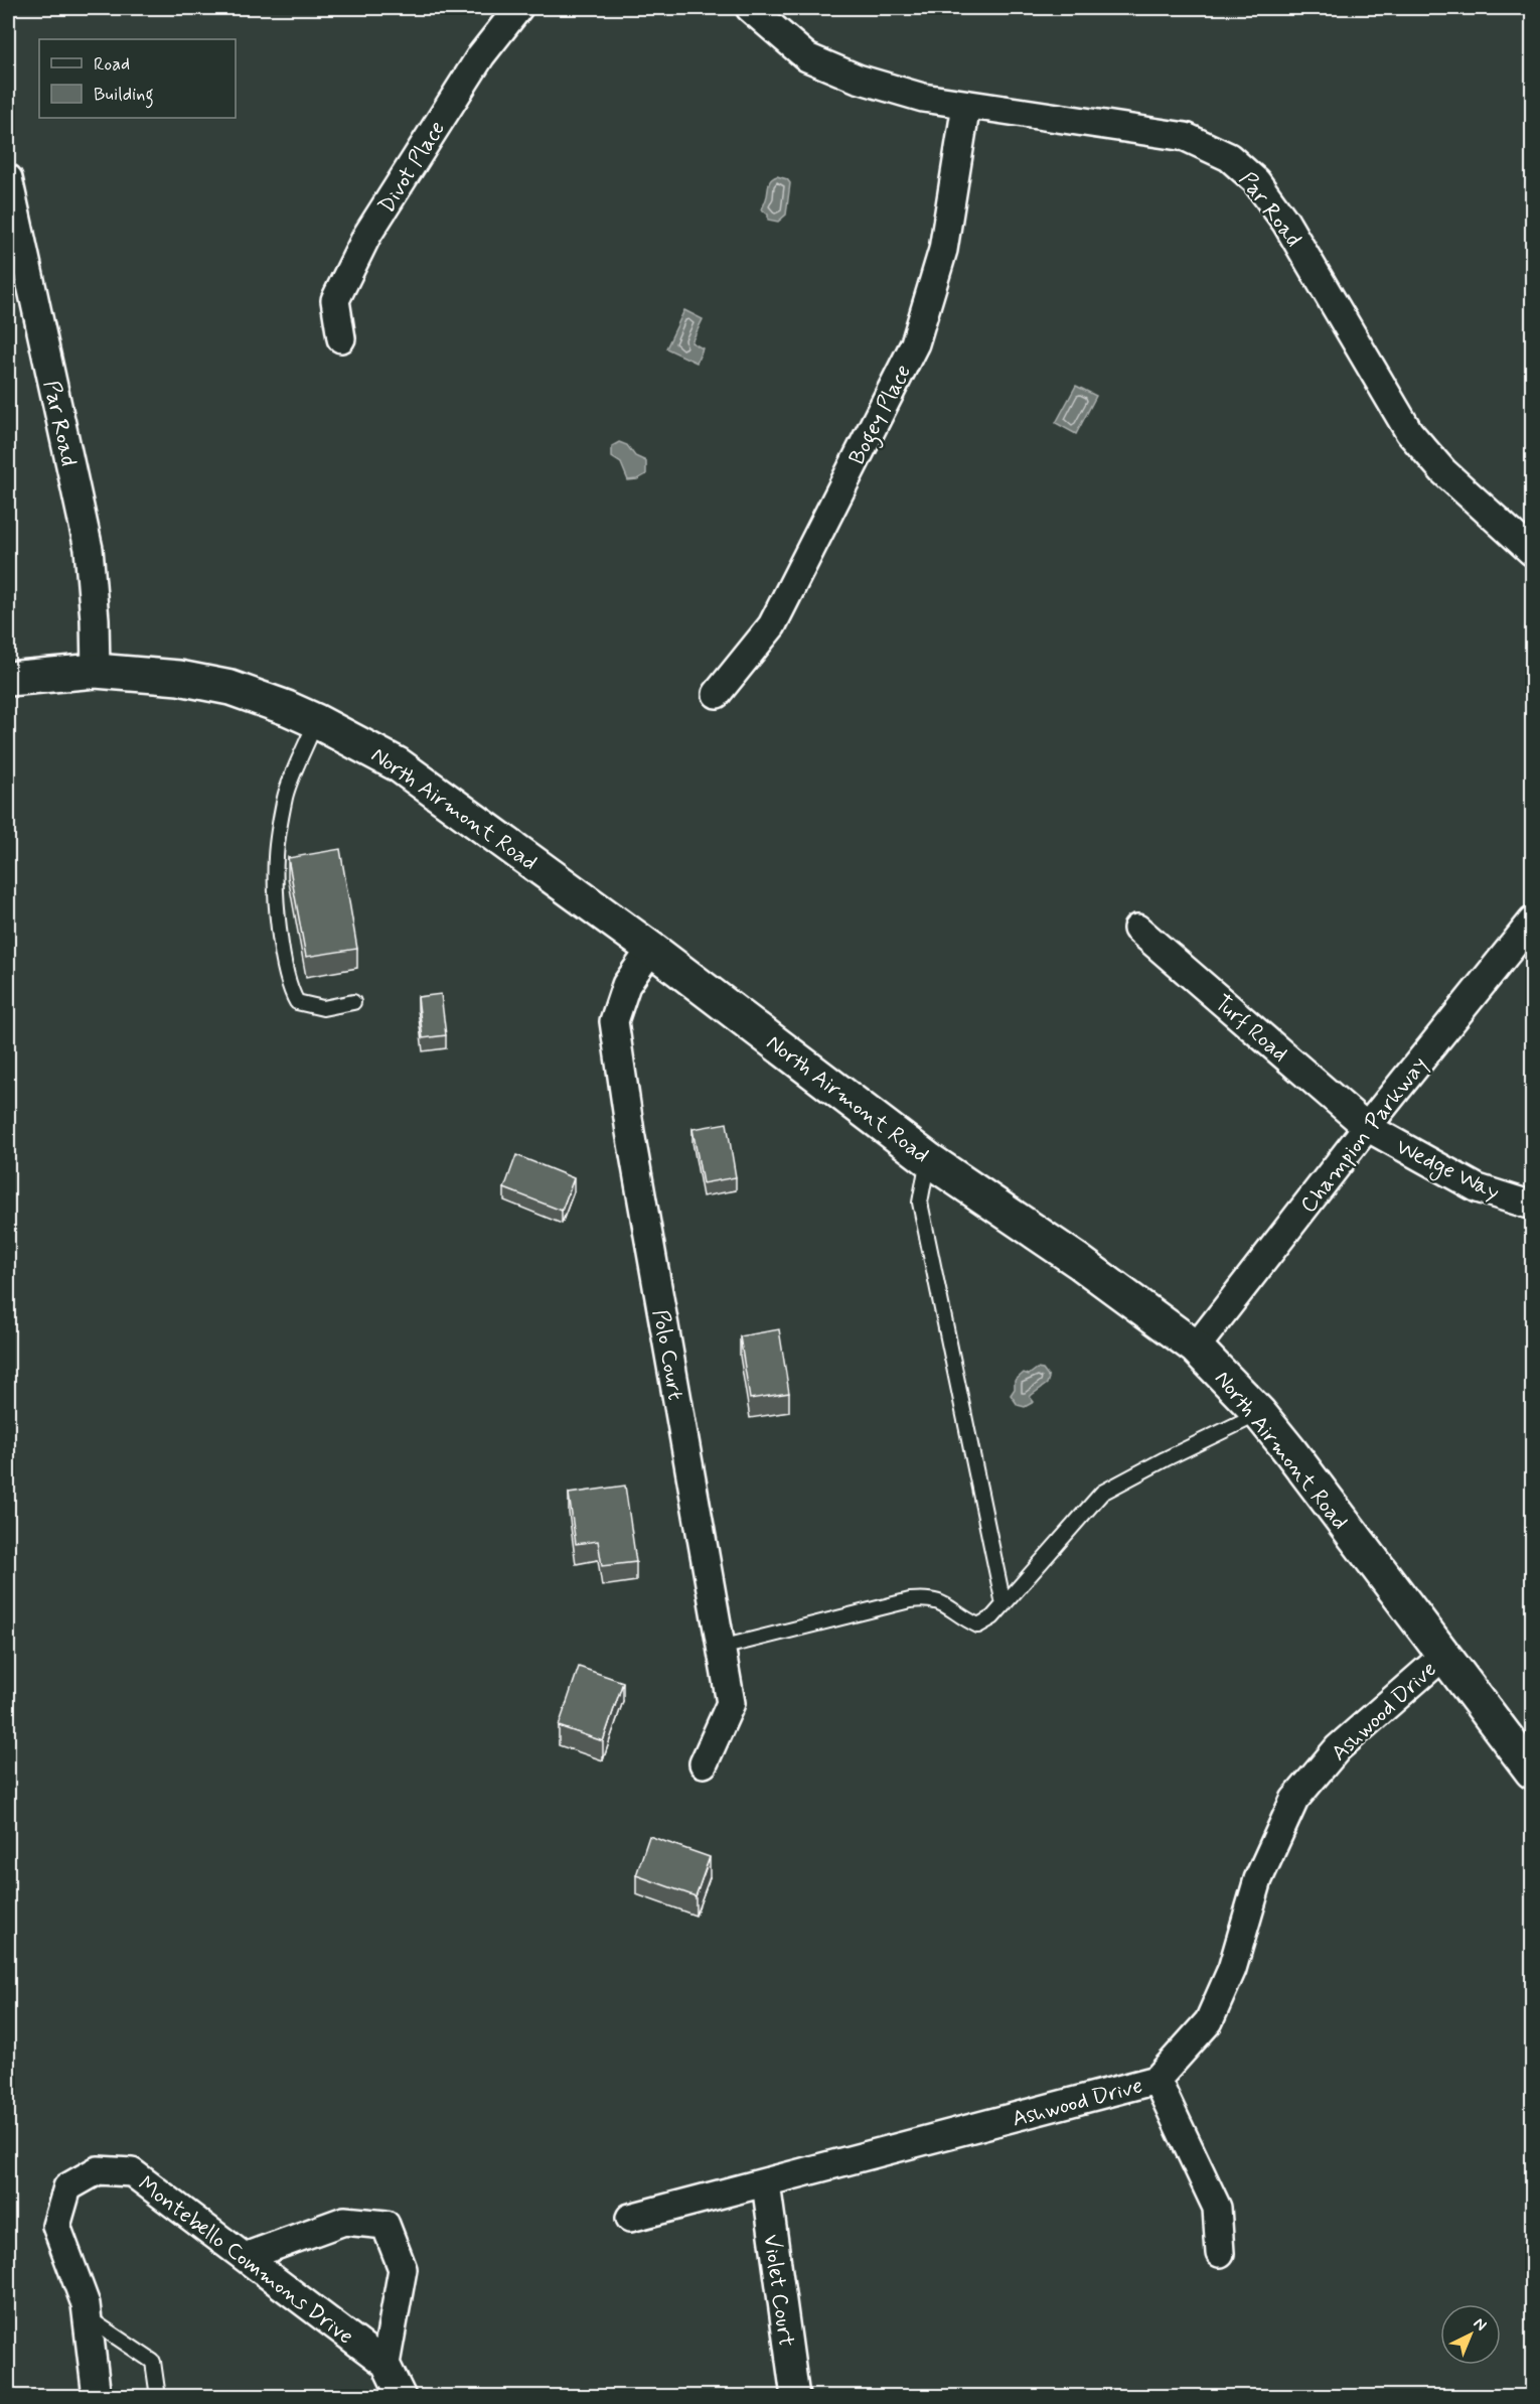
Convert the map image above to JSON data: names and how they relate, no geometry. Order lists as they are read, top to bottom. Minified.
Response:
{"streets":{"street":["Divot Place","Par Road","Bogey Place","North Airmont Road","Turf Road","Champion Parkway","Wedge Way","Polo Court","Ashwood Drive","Montebello Commons Drive","Violet Court"]},"crossings":[["Par Road","Bogey Place"],["Par Road","North Airmont Road"],["North Airmont Road","Champion Parkway"],["North Airmont Road","Polo Court"],["North Airmont Road","Ashwood Drive"],["Turf Road","Champion Parkway"],["Turf Road","Wedge Way"],["Champion Parkway","Wedge Way"],["Ashwood Drive","Violet Court"]],"legend":["Road","Building"],"north":"top right"}
